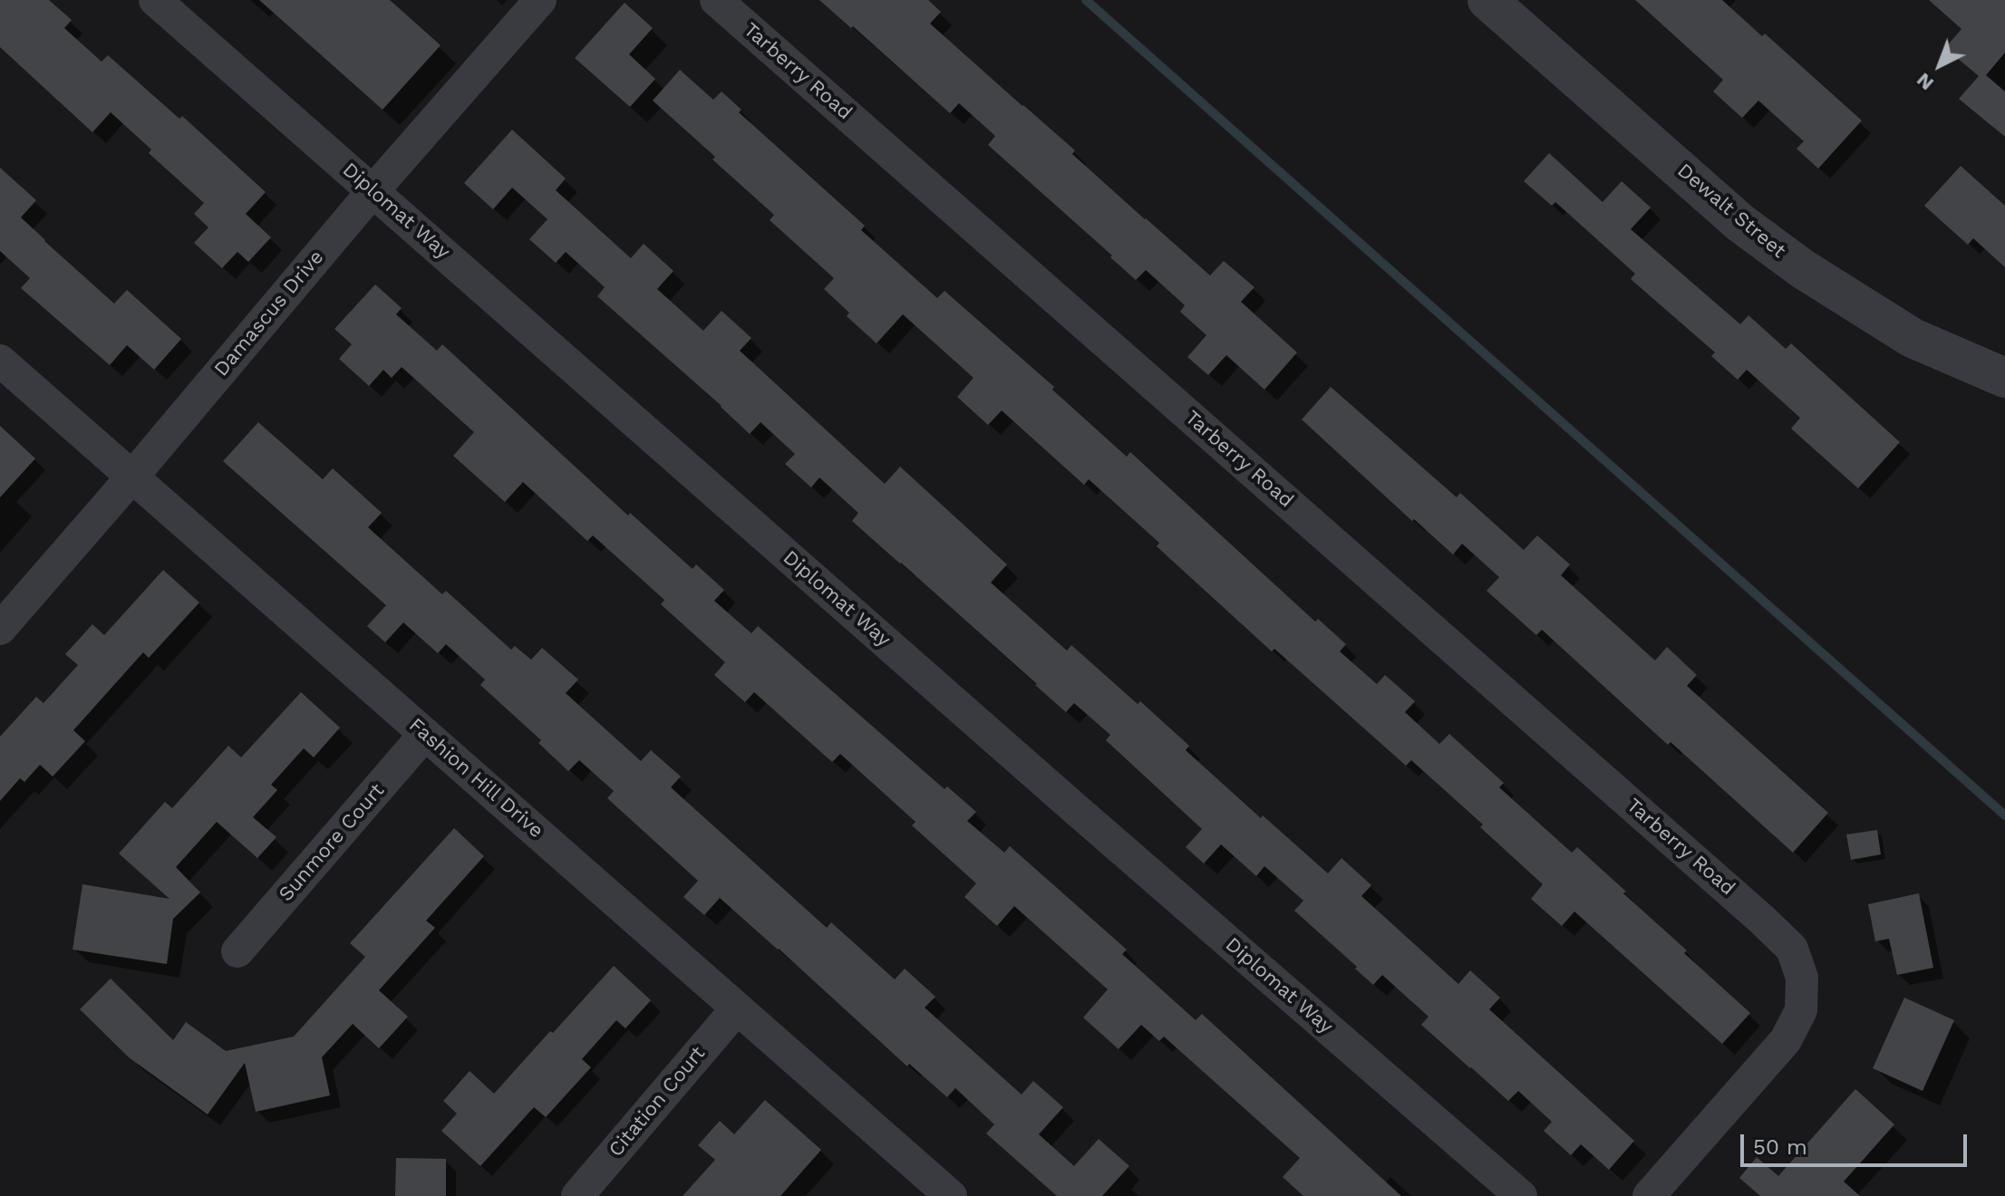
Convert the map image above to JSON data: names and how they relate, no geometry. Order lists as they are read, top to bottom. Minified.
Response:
{"streets":{"street":["Tarberry Road","Diplomat Way","Dewalt Street","Damascus Drive","Fashion Hill Drive","Sunmore Court","Citation Court"]},"crossings":[["Diplomat Way","Damascus Drive"],["Damascus Drive","Fashion Hill Drive"],["Fashion Hill Drive","Sunmore Court"],["Fashion Hill Drive","Citation Court"]],"scale_bar":"50 m","north":"bottom left"}
